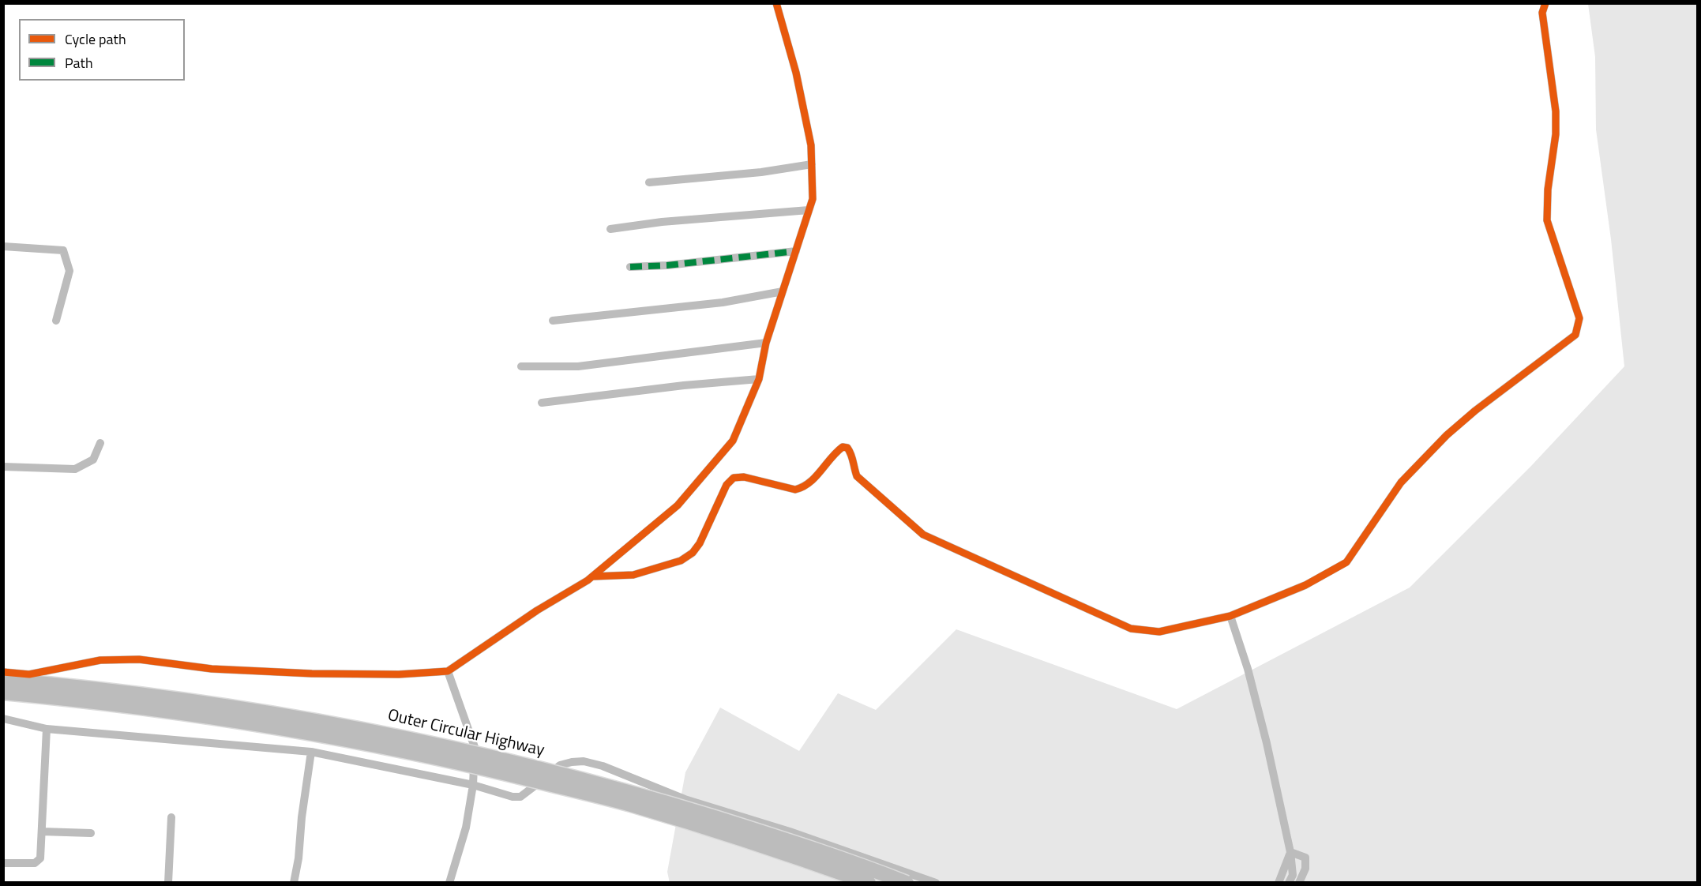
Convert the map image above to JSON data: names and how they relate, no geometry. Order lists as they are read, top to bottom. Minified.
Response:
{"streets":{"highway":["Outer Circular Highway"]},"legend":["Cycle path","Path"]}
